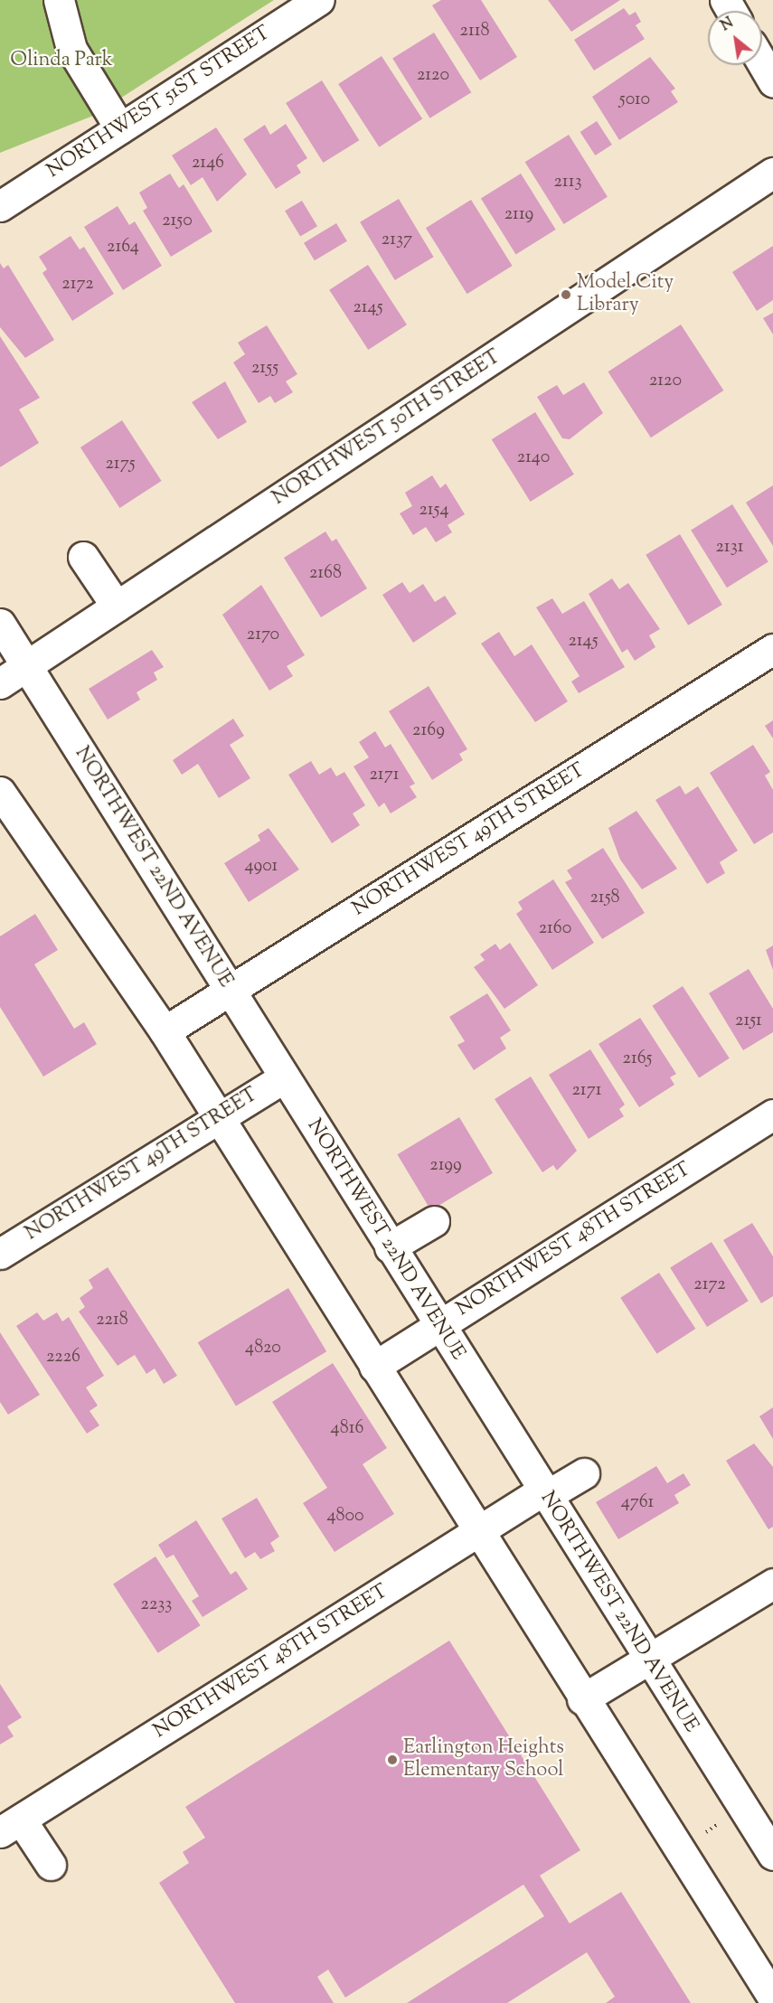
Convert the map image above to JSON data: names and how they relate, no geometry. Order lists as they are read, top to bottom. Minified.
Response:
{"streets":{"street":["NORTHWEST 51ST STREET","NORTHWEST 50TH STREET","NORTHWEST 49TH STREET","NORTHWEST 22ND AVENUE","NORTHWEST 48TH STREET"]},"crossings":[["NORTHWEST 50TH STREET","NORTHWEST 22ND AVENUE"],["NORTHWEST 49TH STREET","NORTHWEST 22ND AVENUE"],["NORTHWEST 22ND AVENUE","NORTHWEST 48TH STREET"]],"parks":["Olinda Park"],"places":["Model City Library","Earlington Heights Elementary School"],"house_numbers":["2118","2120","5010","2146","2113","2119","2150","2137","2164","2172","2145","2155","2120","2140","2175","2154","2131","2168","2170","2145","2169","2171","4901","2158","2160","2151","2165","2171","2199","2172","2218","4820","2226","4816","4761","4800","2233"],"north":"top left"}
